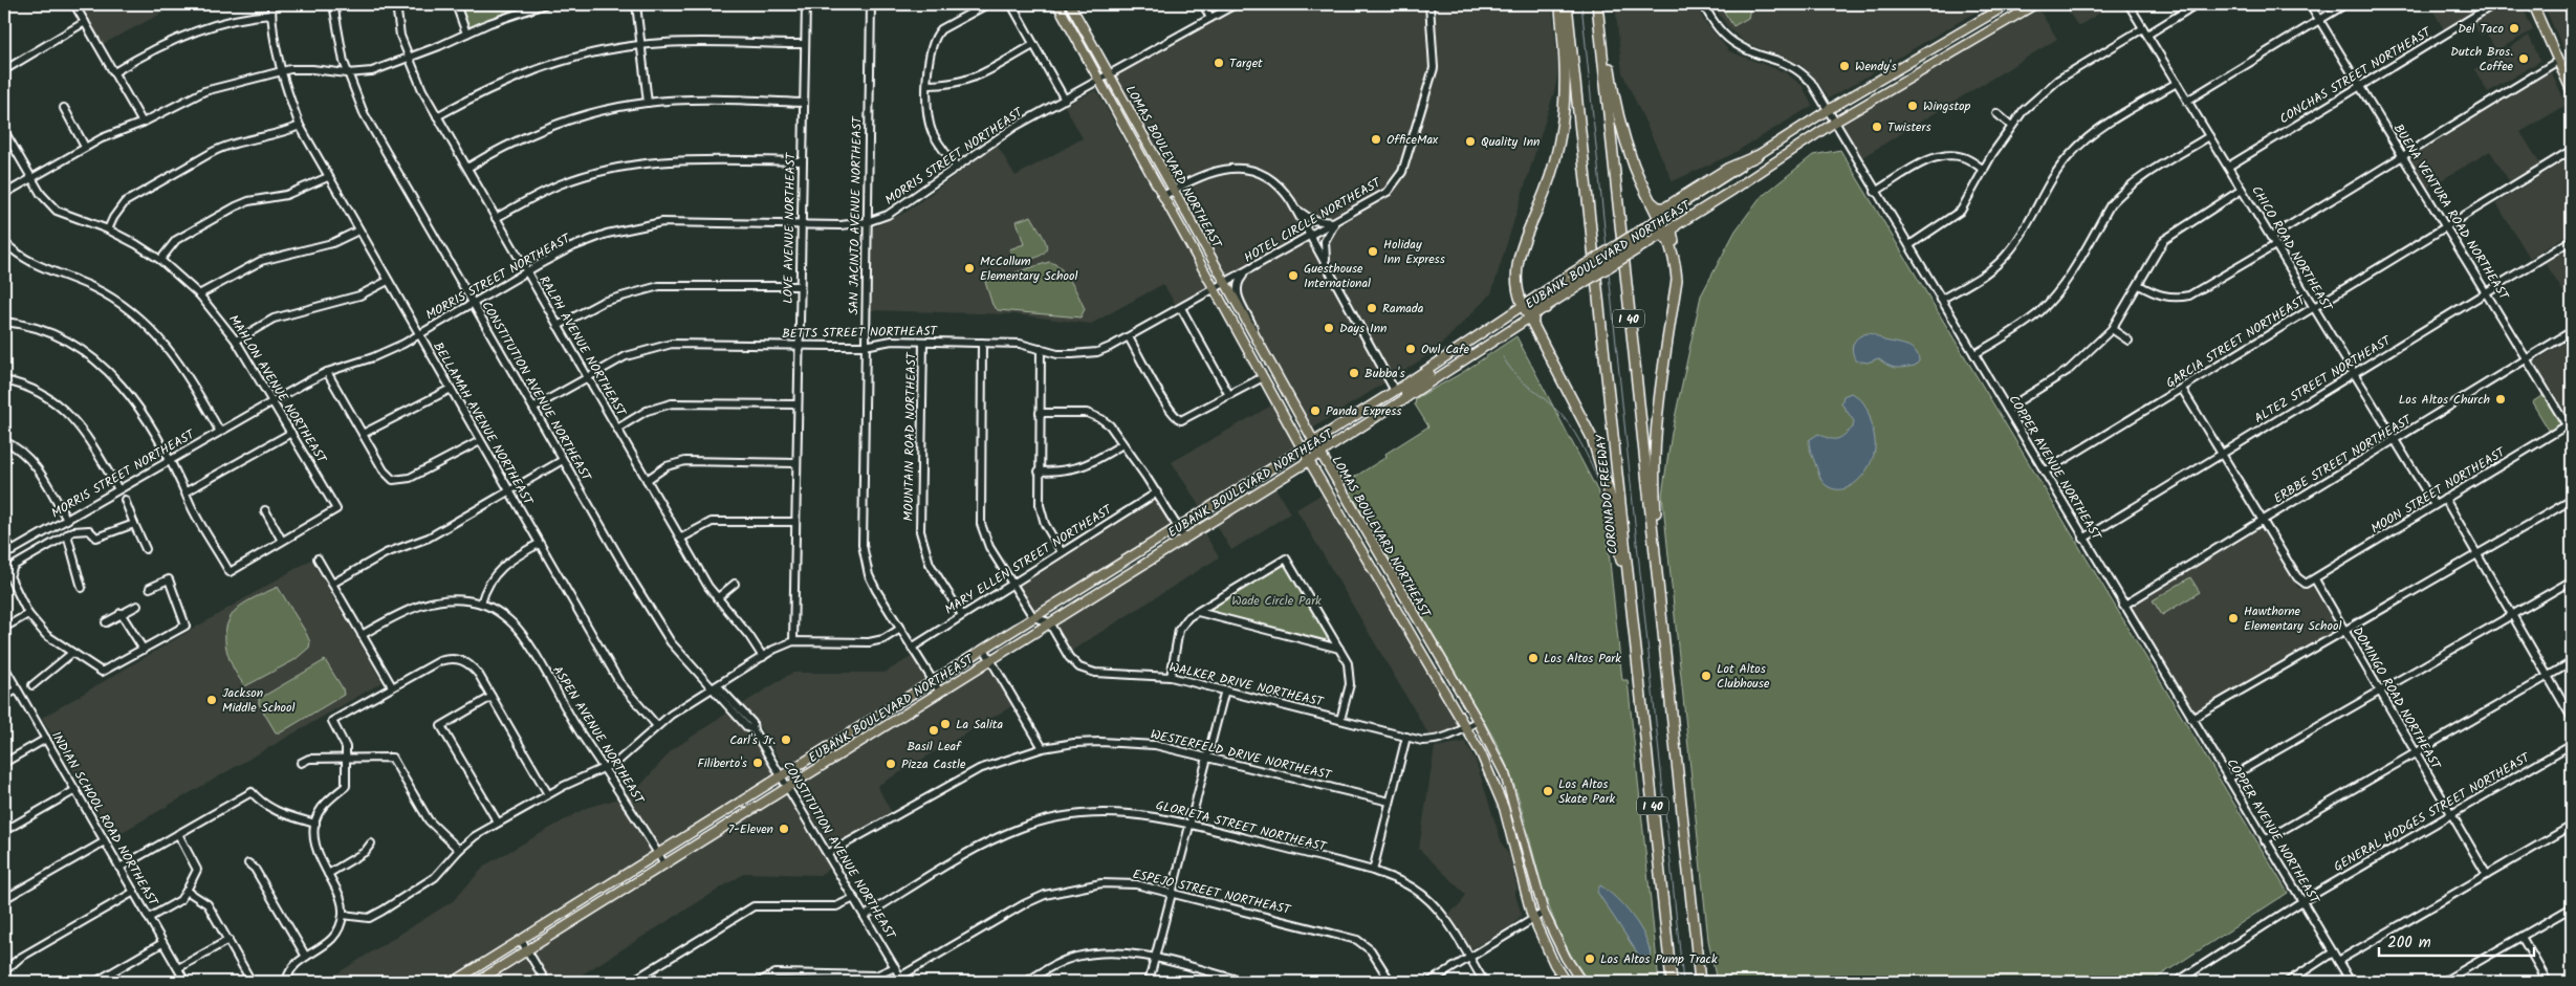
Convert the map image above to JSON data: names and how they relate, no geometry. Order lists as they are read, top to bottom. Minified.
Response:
{"streets":{"highway":["I 40","CORONADO FREEWAY"],"main road":["LOMAS BOULEVARD NORTHEAST","EUBANK BOULEVARD NORTHEAST"],"street":["CONCHAS STREET NORTHEAST","MORRIS STREET NORTHEAST","BUENA VENTURA ROAD NORTHEAST","SAN JACINTO AVENUE NORTHEAST","HOTEL CIRCLE NORTHEAST","LOVE AVENUE NORTHEAST","CHICO ROAD NORTHEAST","BETTS STREET NORTHEAST","GARCIA STREET NORTHEAST","RALPH AVENUE NORTHEAST","ALTEZ STREET NORTHEAST","MAHLON AVENUE NORTHEAST","CONSTITUTION AVENUE NORTHEAST","BELLAMAH AVENUE NORTHEAST","MOUNTAIN ROAD NORTHEAST","ERBBE STREET NORTHEAST","COPPER AVENUE NORTHEAST","MOON STREET NORTHEAST","MARY ELLEN STREET NORTHEAST","WALKER DRIVE NORTHEAST","DOMINGO ROAD NORTHEAST","ASPEN AVENUE NORTHEAST","WESTERFELD DRIVE NORTHEAST","GENERAL HODGES STREET NORTHEAST","INDIAN SCHOOL ROAD NORTHEAST","GLORIETA STREET NORTHEAST","ESPEJO STREET NORTHEAST"]},"crossings":[["CONCHAS STREET NORTHEAST","BUENA VENTURA ROAD NORTHEAST"],["CONCHAS STREET NORTHEAST","CHICO ROAD NORTHEAST"],["MORRIS STREET NORTHEAST","LOMAS BOULEVARD NORTHEAST"],["MORRIS STREET NORTHEAST","SAN JACINTO AVENUE NORTHEAST"],["MORRIS STREET NORTHEAST","LOVE AVENUE NORTHEAST"],["MORRIS STREET NORTHEAST","RALPH AVENUE NORTHEAST"],["MORRIS STREET NORTHEAST","MAHLON AVENUE NORTHEAST"],["MORRIS STREET NORTHEAST","CONSTITUTION AVENUE NORTHEAST"],["MORRIS STREET NORTHEAST","BELLAMAH AVENUE NORTHEAST"],["LOMAS BOULEVARD NORTHEAST","HOTEL CIRCLE NORTHEAST"],["LOMAS BOULEVARD NORTHEAST","EUBANK BOULEVARD NORTHEAST"],["LOMAS BOULEVARD NORTHEAST","BETTS STREET NORTHEAST"],["LOMAS BOULEVARD NORTHEAST","WALKER DRIVE NORTHEAST"],["BUENA VENTURA ROAD NORTHEAST","GARCIA STREET NORTHEAST"],["BUENA VENTURA ROAD NORTHEAST","ALTEZ STREET NORTHEAST"],["BUENA VENTURA ROAD NORTHEAST","ERBBE STREET NORTHEAST"],["BUENA VENTURA ROAD NORTHEAST","MOON STREET NORTHEAST"],["SAN JACINTO AVENUE NORTHEAST","EUBANK BOULEVARD NORTHEAST"],["SAN JACINTO AVENUE NORTHEAST","BETTS STREET NORTHEAST"],["SAN JACINTO AVENUE NORTHEAST","MARY ELLEN STREET NORTHEAST"],["HOTEL CIRCLE NORTHEAST","BETTS STREET NORTHEAST"],["LOVE AVENUE NORTHEAST","BETTS STREET NORTHEAST"],["CHICO ROAD NORTHEAST","GARCIA STREET NORTHEAST"],["CHICO ROAD NORTHEAST","ALTEZ STREET NORTHEAST"],["CHICO ROAD NORTHEAST","ERBBE STREET NORTHEAST"],["CHICO ROAD NORTHEAST","MOON STREET NORTHEAST"],["EUBANK BOULEVARD NORTHEAST","CONSTITUTION AVENUE NORTHEAST"],["EUBANK BOULEVARD NORTHEAST","COPPER AVENUE NORTHEAST"],["EUBANK BOULEVARD NORTHEAST","WALKER DRIVE NORTHEAST"],["EUBANK BOULEVARD NORTHEAST","ASPEN AVENUE NORTHEAST"],["BETTS STREET NORTHEAST","RALPH AVENUE NORTHEAST"],["BETTS STREET NORTHEAST","CONSTITUTION AVENUE NORTHEAST"],["BETTS STREET NORTHEAST","MOUNTAIN ROAD NORTHEAST"],["GARCIA STREET NORTHEAST","COPPER AVENUE NORTHEAST"],["ALTEZ STREET NORTHEAST","COPPER AVENUE NORTHEAST"],["CONSTITUTION AVENUE NORTHEAST","WESTERFELD DRIVE NORTHEAST"],["CONSTITUTION AVENUE NORTHEAST","GLORIETA STREET NORTHEAST"],["CONSTITUTION AVENUE NORTHEAST","ESPEJO STREET NORTHEAST"],["MOUNTAIN ROAD NORTHEAST","MARY ELLEN STREET NORTHEAST"],["ERBBE STREET NORTHEAST","COPPER AVENUE NORTHEAST"],["COPPER AVENUE NORTHEAST","GENERAL HODGES STREET NORTHEAST"],["MOON STREET NORTHEAST","DOMINGO ROAD NORTHEAST"],["DOMINGO ROAD NORTHEAST","GENERAL HODGES STREET NORTHEAST"]],"parks":["Wade Circle Park"],"places":["Del Taco","Dutch Bros. Coffee","Target","Wendy's","Wingstop","Twisters","OfficeMax","Quality Inn","Holiday Inn Express","McCollum Elementary School","Guesthouse International","Ramada","Days Inn","Owl Cafe","Bubba's","Los Altos Church","Panda Express","Hawthorne Elementary School","Los Altos Park","Lot Altos Clubhouse","Jackson Middle School","La Salita","Basil Leaf","Carl's Jr.","Filiberto's","Pizza Castle","Los Altos Skate Park","7-Eleven","Los Altos Pump Track"],"scale_bar":"200 m"}
